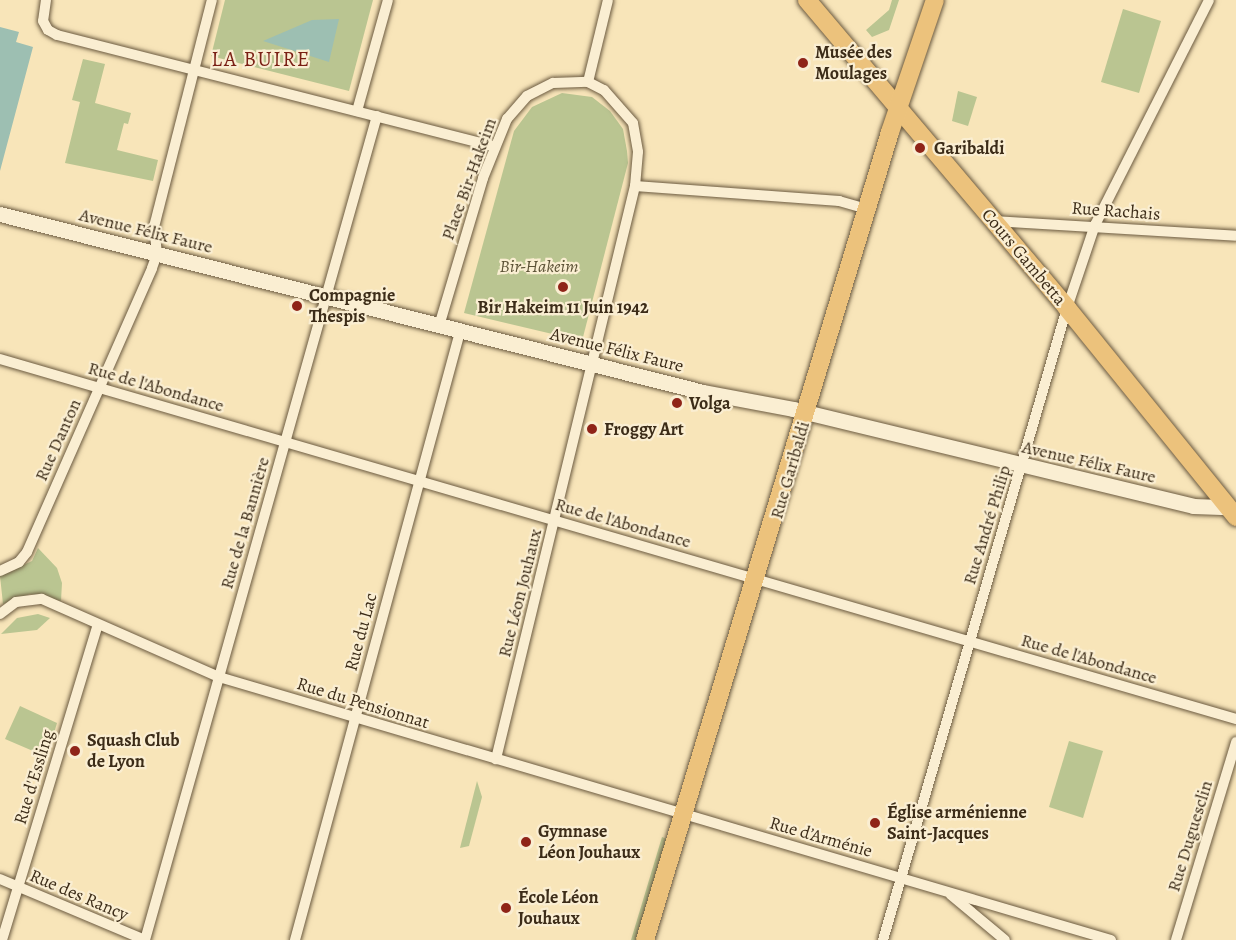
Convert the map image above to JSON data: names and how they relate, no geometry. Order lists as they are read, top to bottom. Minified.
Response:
{"streets":{"main road":["Avenue Félix Faure","Cours Gambetta","Rue Garibaldi"],"street":["Place Bir-Hakeim","Rue Rachais","Rue de l'Abondance","Rue Danton","Rue de la Bannière","Rue André Philip","Rue Léon Jouhaux","Rue du Lac","Rue du Pensionnat","Rue d'Essling","Rue Duguesclin","Rue d’Arménie","Rue des Rancy"]},"crossings":[["Place Bir-Hakeim","Avenue Félix Faure"],["Rue Rachais","Cours Gambetta"],["Rue Rachais","Rue André Philip"],["Avenue Félix Faure","Cours Gambetta"],["Avenue Félix Faure","Rue Danton"],["Avenue Félix Faure","Rue Garibaldi"],["Avenue Félix Faure","Rue de la Bannière"],["Avenue Félix Faure","Rue André Philip"],["Avenue Félix Faure","Rue Léon Jouhaux"],["Avenue Félix Faure","Rue du Lac"],["Cours Gambetta","Rue Garibaldi"],["Cours Gambetta","Rue André Philip"],["Rue de l'Abondance","Rue Danton"],["Rue de l'Abondance","Rue Garibaldi"],["Rue de l'Abondance","Rue de la Bannière"],["Rue de l'Abondance","Rue André Philip"],["Rue de l'Abondance","Rue Léon Jouhaux"],["Rue de l'Abondance","Rue du Lac"],["Rue Garibaldi","Rue du Pensionnat"],["Rue Garibaldi","Rue d’Arménie"],["Rue de la Bannière","Rue du Pensionnat"],["Rue de la Bannière","Rue des Rancy"],["Rue André Philip","Rue d’Arménie"],["Rue Léon Jouhaux","Rue du Pensionnat"],["Rue du Lac","Rue du Pensionnat"],["Rue du Pensionnat","Rue d'Essling"],["Rue du Pensionnat","Rue d’Arménie"],["Rue d'Essling","Rue des Rancy"]],"districts":["LA BUIRE"],"parks":["Bir-Hakeim"],"places":["Musée des Moulages","Garibaldi","Bir Hakeim 11 Juin 1942","Compagnie Thespis","Volga","Froggy Art","Squash Club de Lyon","Église arménienne Saint-Jacques","Gymnase Léon Jouhaux","École Léon Jouhaux"]}
